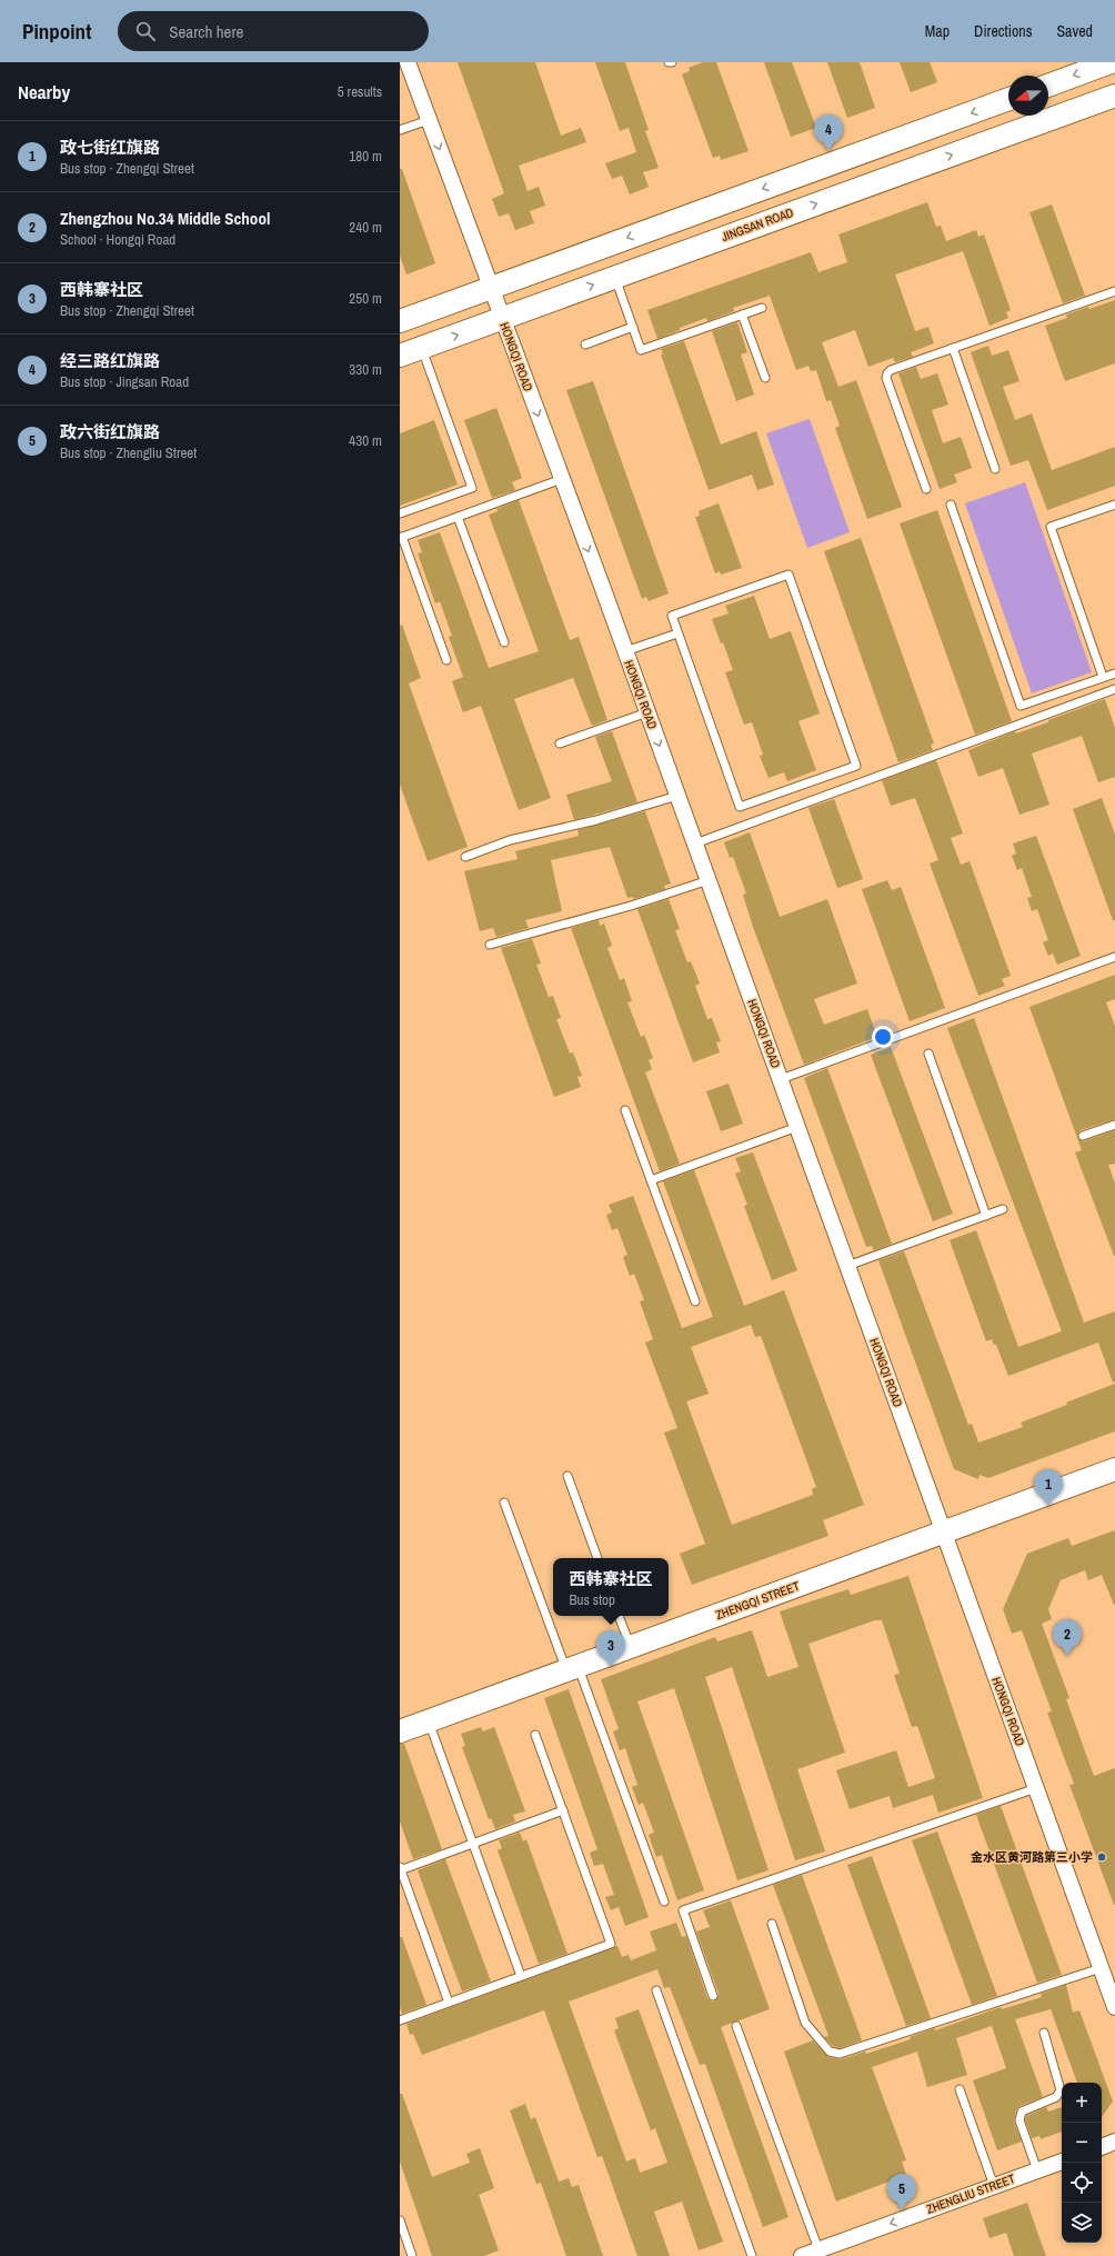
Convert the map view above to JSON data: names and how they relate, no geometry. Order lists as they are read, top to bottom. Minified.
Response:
{"streets":{"main road":["JINGSAN ROAD","ZHENGQI STREET"],"street":["HONGQI ROAD","ZHENGLIU STREET"]},"crossings":[["JINGSAN ROAD","HONGQI ROAD"],["HONGQI ROAD","ZHENGQI STREET"]],"one_way":["ZHENGLIU STREET"],"places":["金水区黄河路第三小学"],"north":"left","page":{"header":"Pinpoint","search":"Search here","nav":["Map","Directions","Saved"],"heading":["Nearby","5 results"],"pins":["4","1","2","3","5"],"list":[{"mark":"1","name":"政七街红旗路","note":"Bus stop · Zhengqi Street","value":"180 m"},{"mark":"2","name":"Zhengzhou No.34 Middle School","note":"School · Hongqi Road","value":"240 m"},{"mark":"3","name":"西韩寨社区","note":"Bus stop · Zhengqi Street","value":"250 m"},{"mark":"4","name":"经三路红旗路","note":"Bus stop · Jingsan Road","value":"330 m"},{"mark":"5","name":"政六街红旗路","note":"Bus stop · Zhengliu Street","value":"430 m"}],"popup":["西韩寨社区","Bus stop"],"map_buttons":["+","−"]}}
